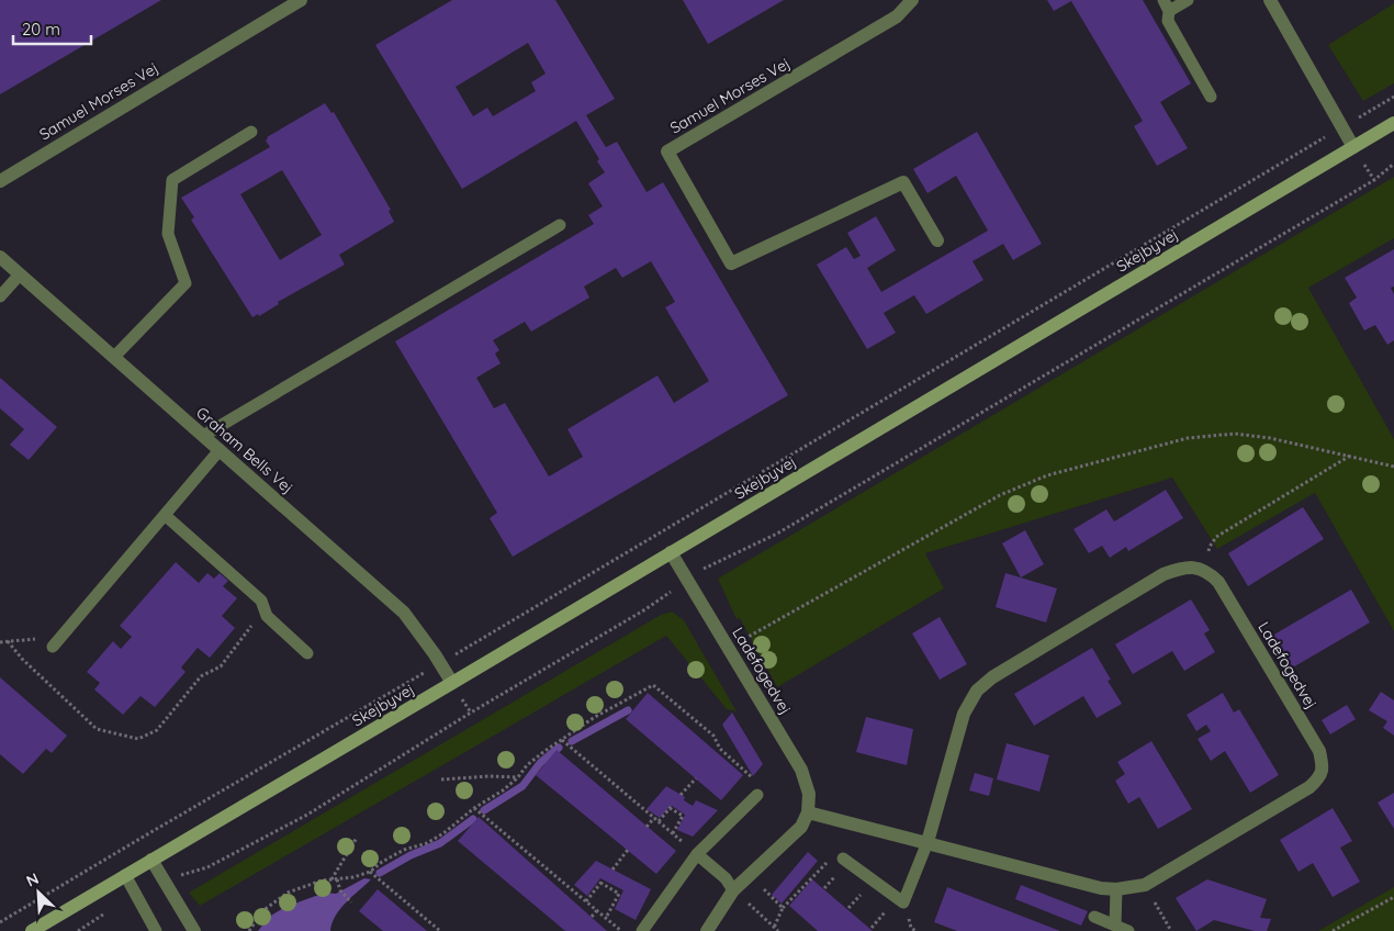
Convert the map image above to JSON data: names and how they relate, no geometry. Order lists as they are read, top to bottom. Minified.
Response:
{"streets":{"street":["Samuel Morses Vej","Skejbyvej","Graham Bells Vej","Ladefogedvej"]},"crossings":[["Skejbyvej","Graham Bells Vej"],["Skejbyvej","Ladefogedvej"]],"scale_bar":"20 m","north":"top left"}
